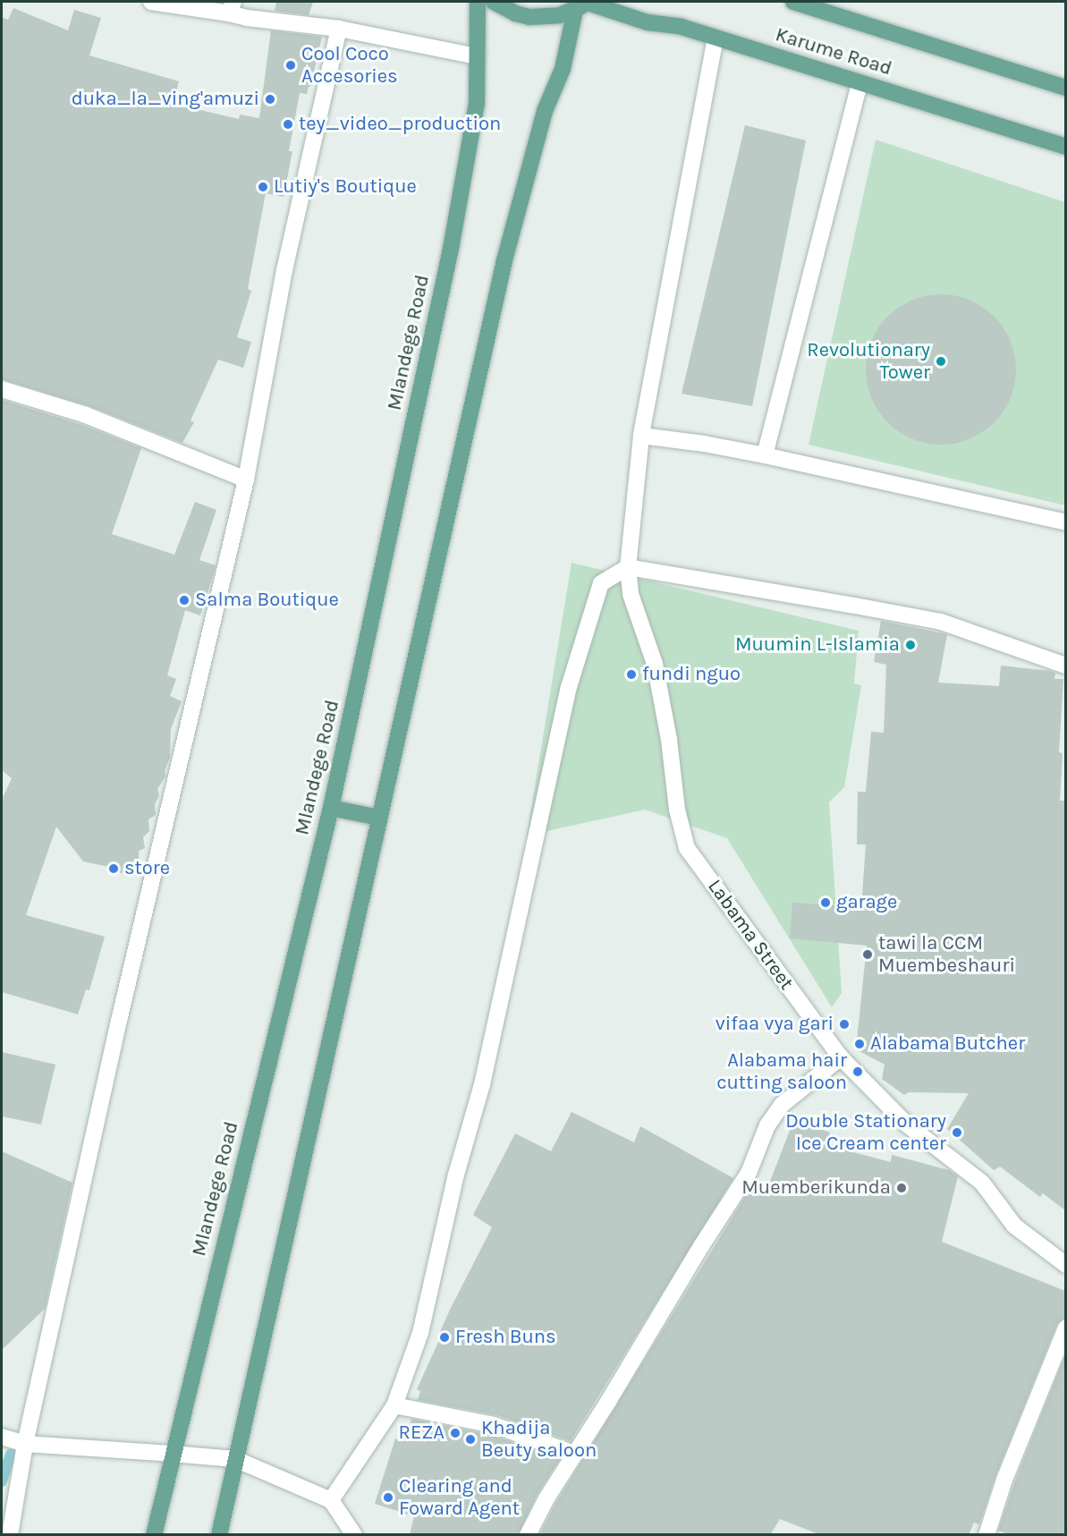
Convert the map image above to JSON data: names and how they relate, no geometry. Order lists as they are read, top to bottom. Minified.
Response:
{"streets":{"main road":["Karume Road","Mlandege Road"],"street":["Labama Street"]},"crossings":[["Karume Road","Labama Street"]],"places":["Cool Coco Accesories","duka_la_ving'amuzi","tey_video_production","Lutiy's Boutique","Revolutionary Tower","Salma Boutique","Muumin L-Islamia","fundi nguo","store","garage","tawi la CCM Muembeshauri","vifaa vya gari","Alabama Butcher","Alabama hair cutting saloon","Double Stationary Ice Cream center","Muemberikunda","Fresh Buns","REZA","Khadija Beuty saloon","Clearing and Foward Agent"]}
